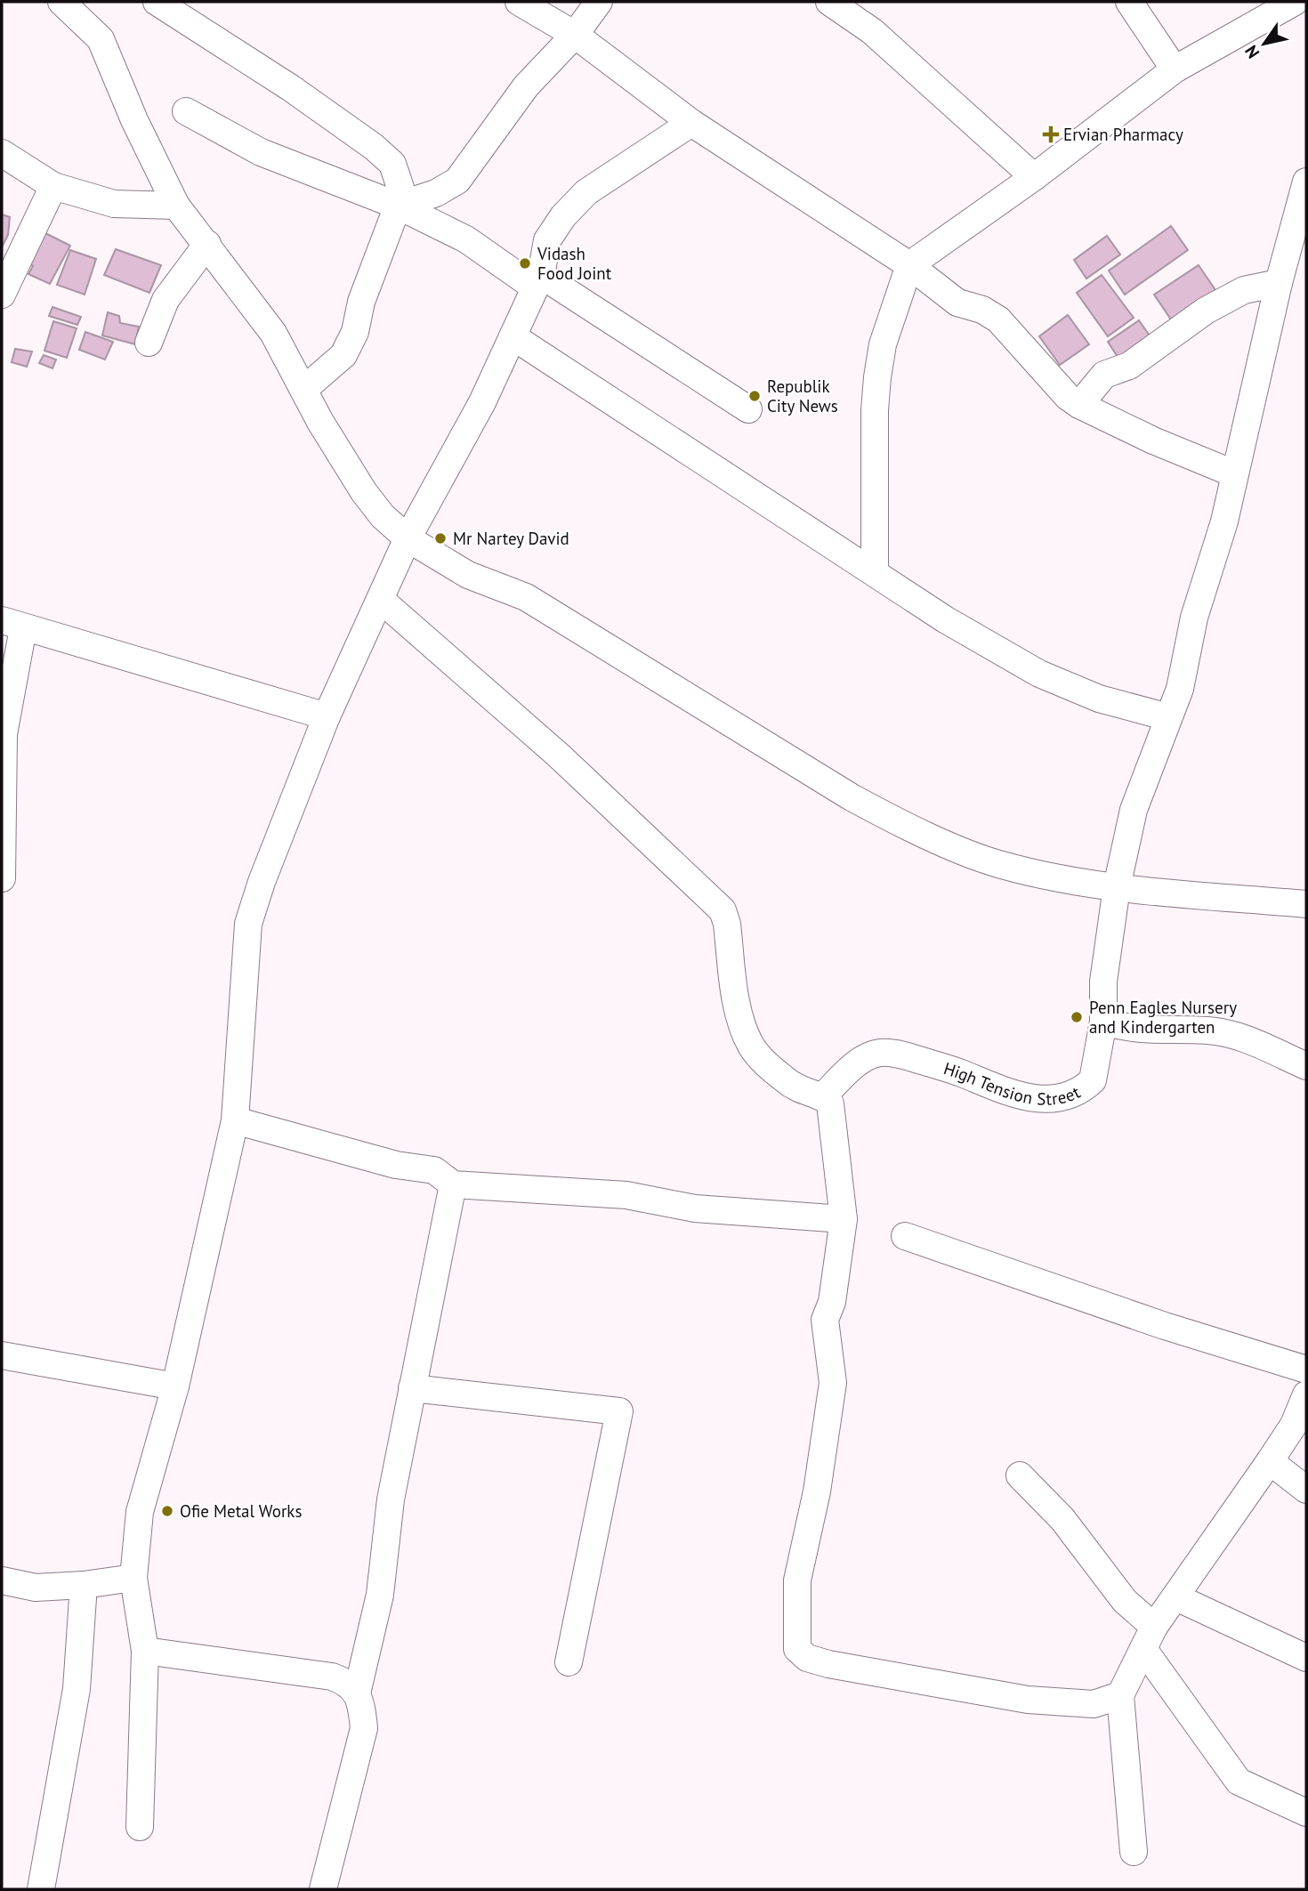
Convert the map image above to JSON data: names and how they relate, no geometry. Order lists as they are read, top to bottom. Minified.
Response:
{"streets":{"street":["High Tension Street"]},"places":{"health":["Ervian Pharmacy"],"other":["Vidash Food Joint","Republik City News","Mr Nartey David","Penn Eagles Nursery and Kindergarten","Ofie Metal Works"]},"north":"bottom left"}
